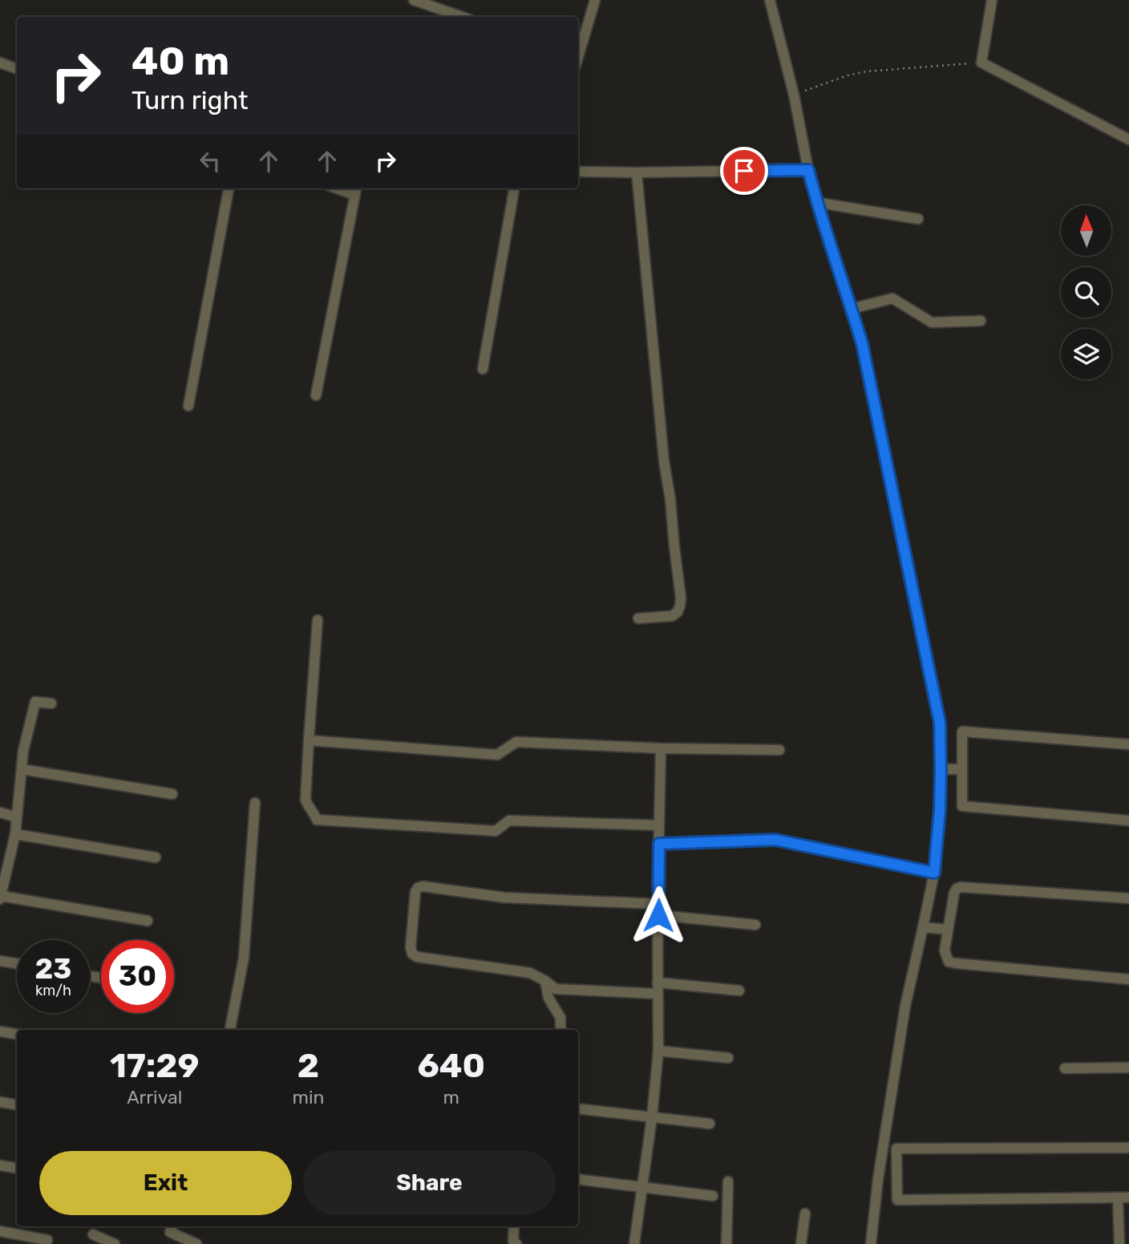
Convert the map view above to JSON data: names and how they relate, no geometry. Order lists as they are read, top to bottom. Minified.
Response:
{"north":"top","page":{"turn":["40 m","Turn right"],"speed":"23 km/h","limit":"30","eta":["17:29","Arrival","2","min","640","m"],"buttons":["Exit","Share"]}}
